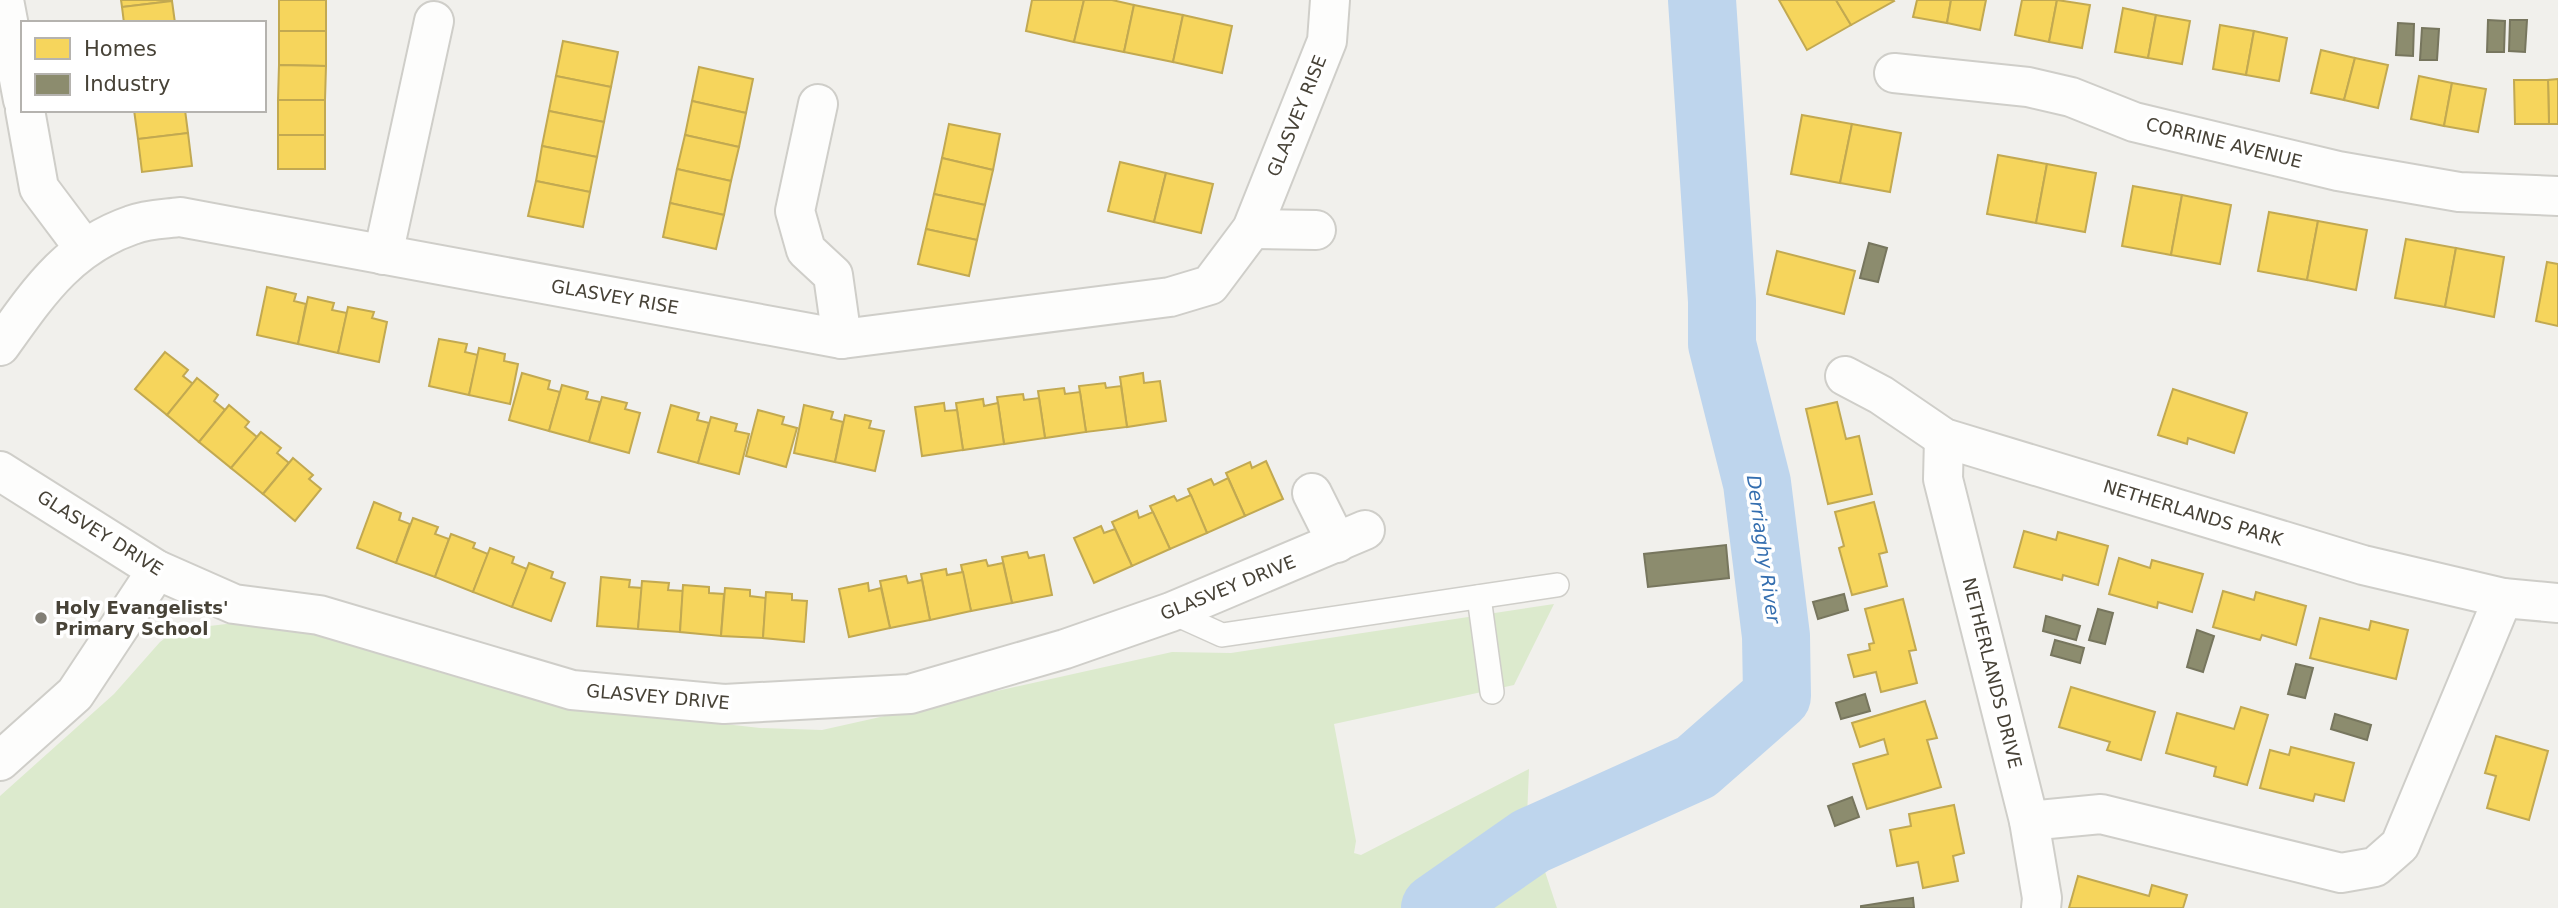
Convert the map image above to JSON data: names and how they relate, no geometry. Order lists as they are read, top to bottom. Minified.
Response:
{"streets":{"street":["GLASVEY RISE","CORRINE AVENUE","NETHERLANDS PARK","GLASVEY DRIVE","NETHERLANDS DRIVE"]},"crossings":[["NETHERLANDS PARK","NETHERLANDS DRIVE"]],"water":["Derriaghy River"],"places":["Holy Evangelists' Primary School"],"legend":["Homes","Industry"]}
